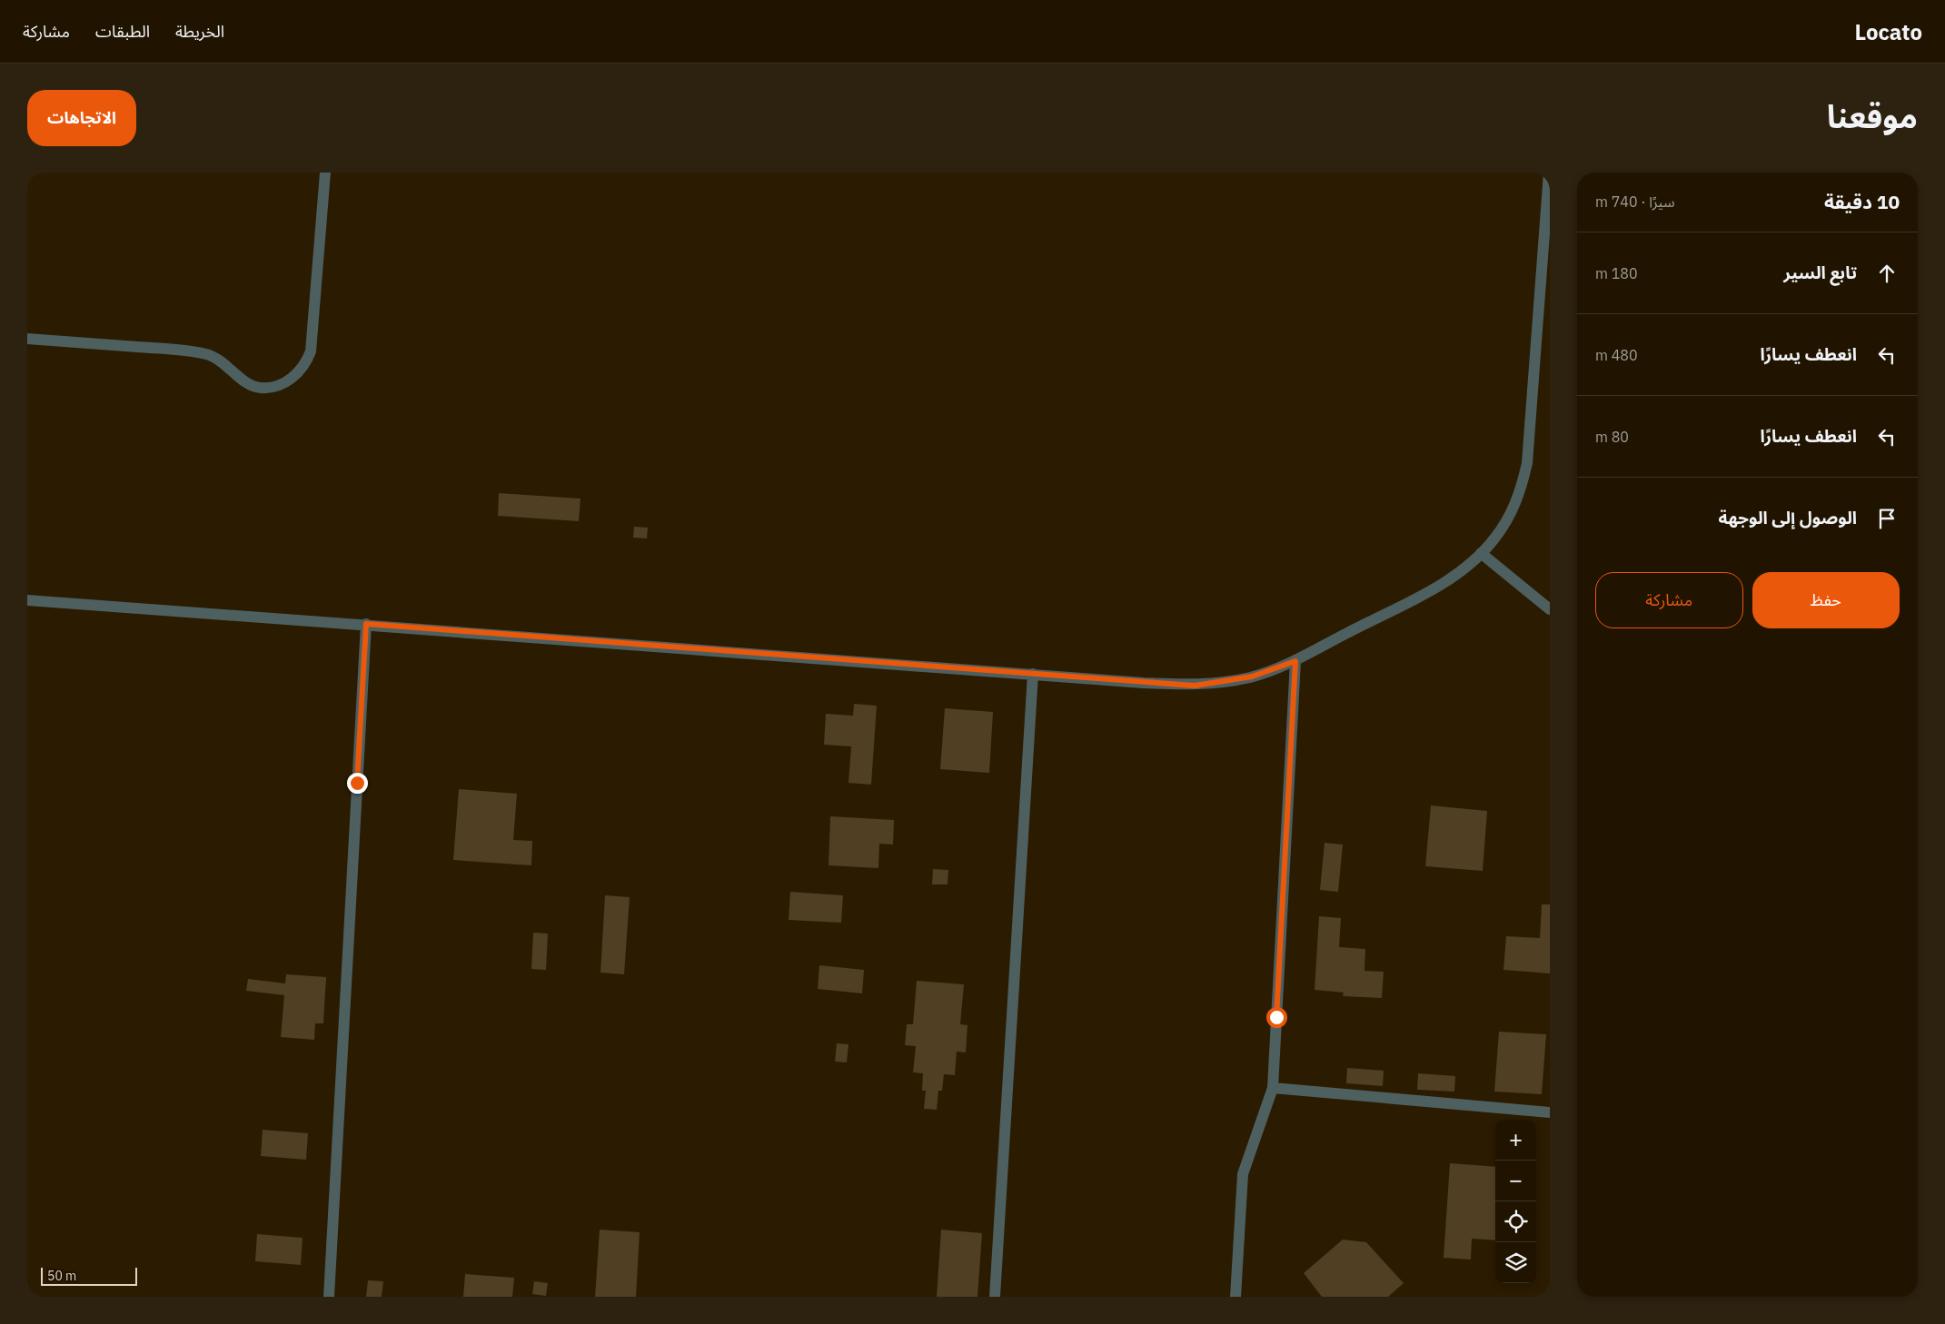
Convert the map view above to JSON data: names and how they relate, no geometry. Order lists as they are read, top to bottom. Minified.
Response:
{"scale_bar":"50 m","page":{"header":"Locato","nav":["الخريطة","الطبقات","مشاركة"],"title":"موقعنا","buttons":["الاتجاهات",["حفظ","مشاركة"]],"heading":["10 دقيقة","سيرًا · 740 m"],"list":[["تابع السير","180 m"],["انعطف يسارًا","480 m"],["انعطف يسارًا","80 m"],"الوصول إلى الوجهة"],"map_buttons":["+","−"],"scale":"50 m"}}
